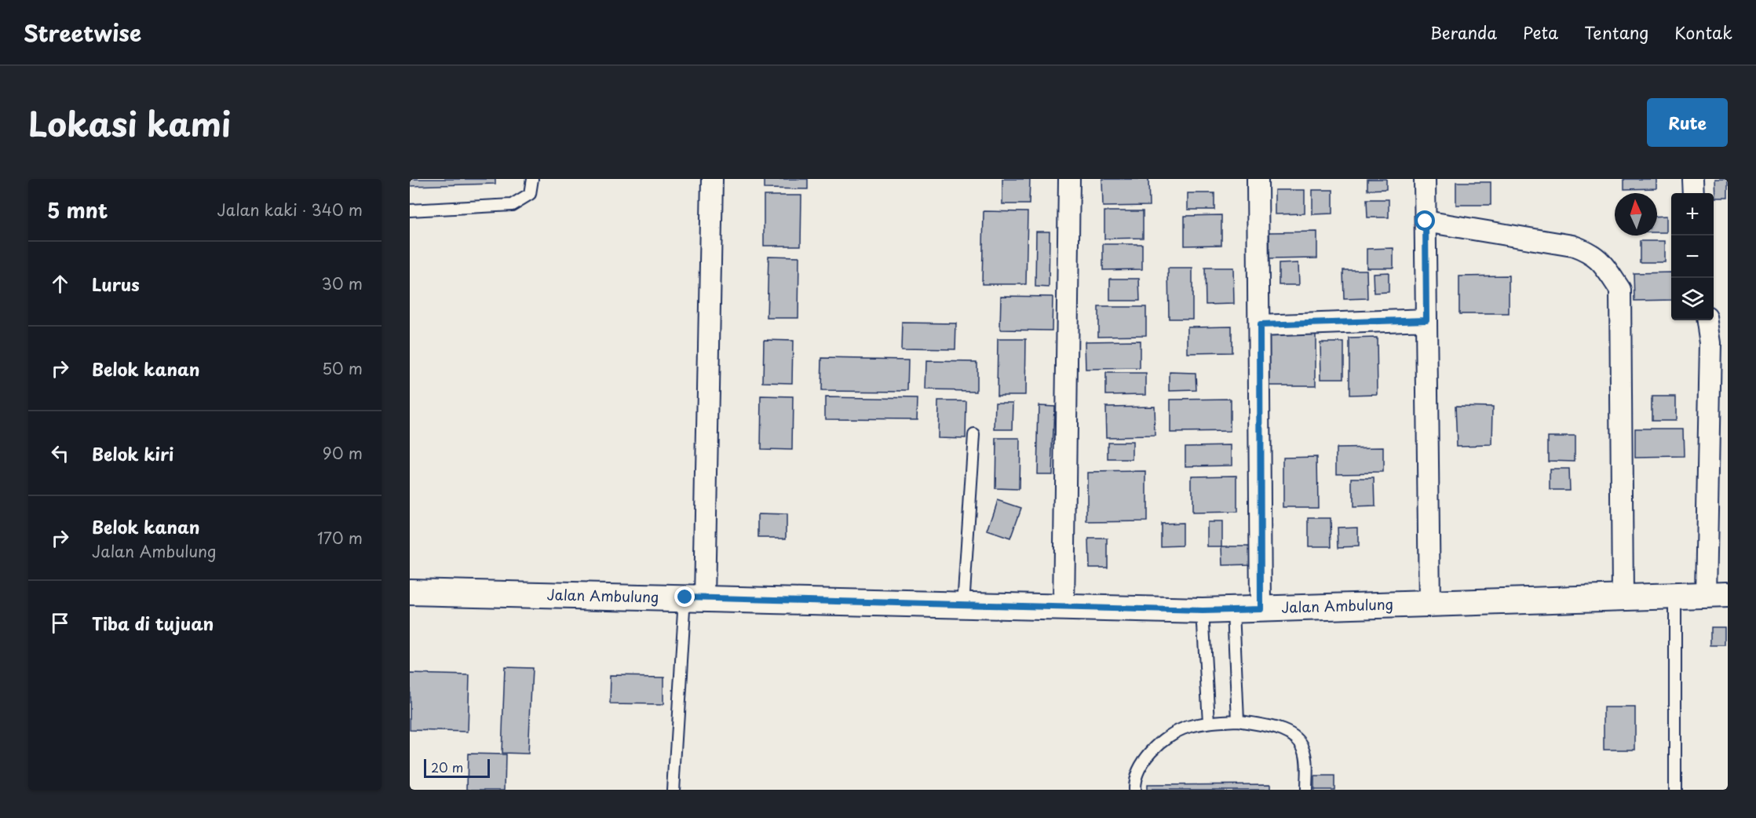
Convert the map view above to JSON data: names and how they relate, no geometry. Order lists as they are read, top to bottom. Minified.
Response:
{"streets":{"street":["Jalan Ambulung"]},"scale_bar":"20 m","north":"top","page":{"header":"Streetwise","nav":["Beranda","Peta","Tentang","Kontak"],"title":"Lokasi kami","buttons":"Rute","heading":["5 mnt","Jalan kaki · 340 m"],"map_buttons":["+","−"],"list":[["Lurus","30 m"],["Belok kanan","50 m"],["Belok kiri","90 m"],["Belok kanan","Jalan Ambulung","170 m"],"Tiba di tujuan"],"scale":"20 m"}}
